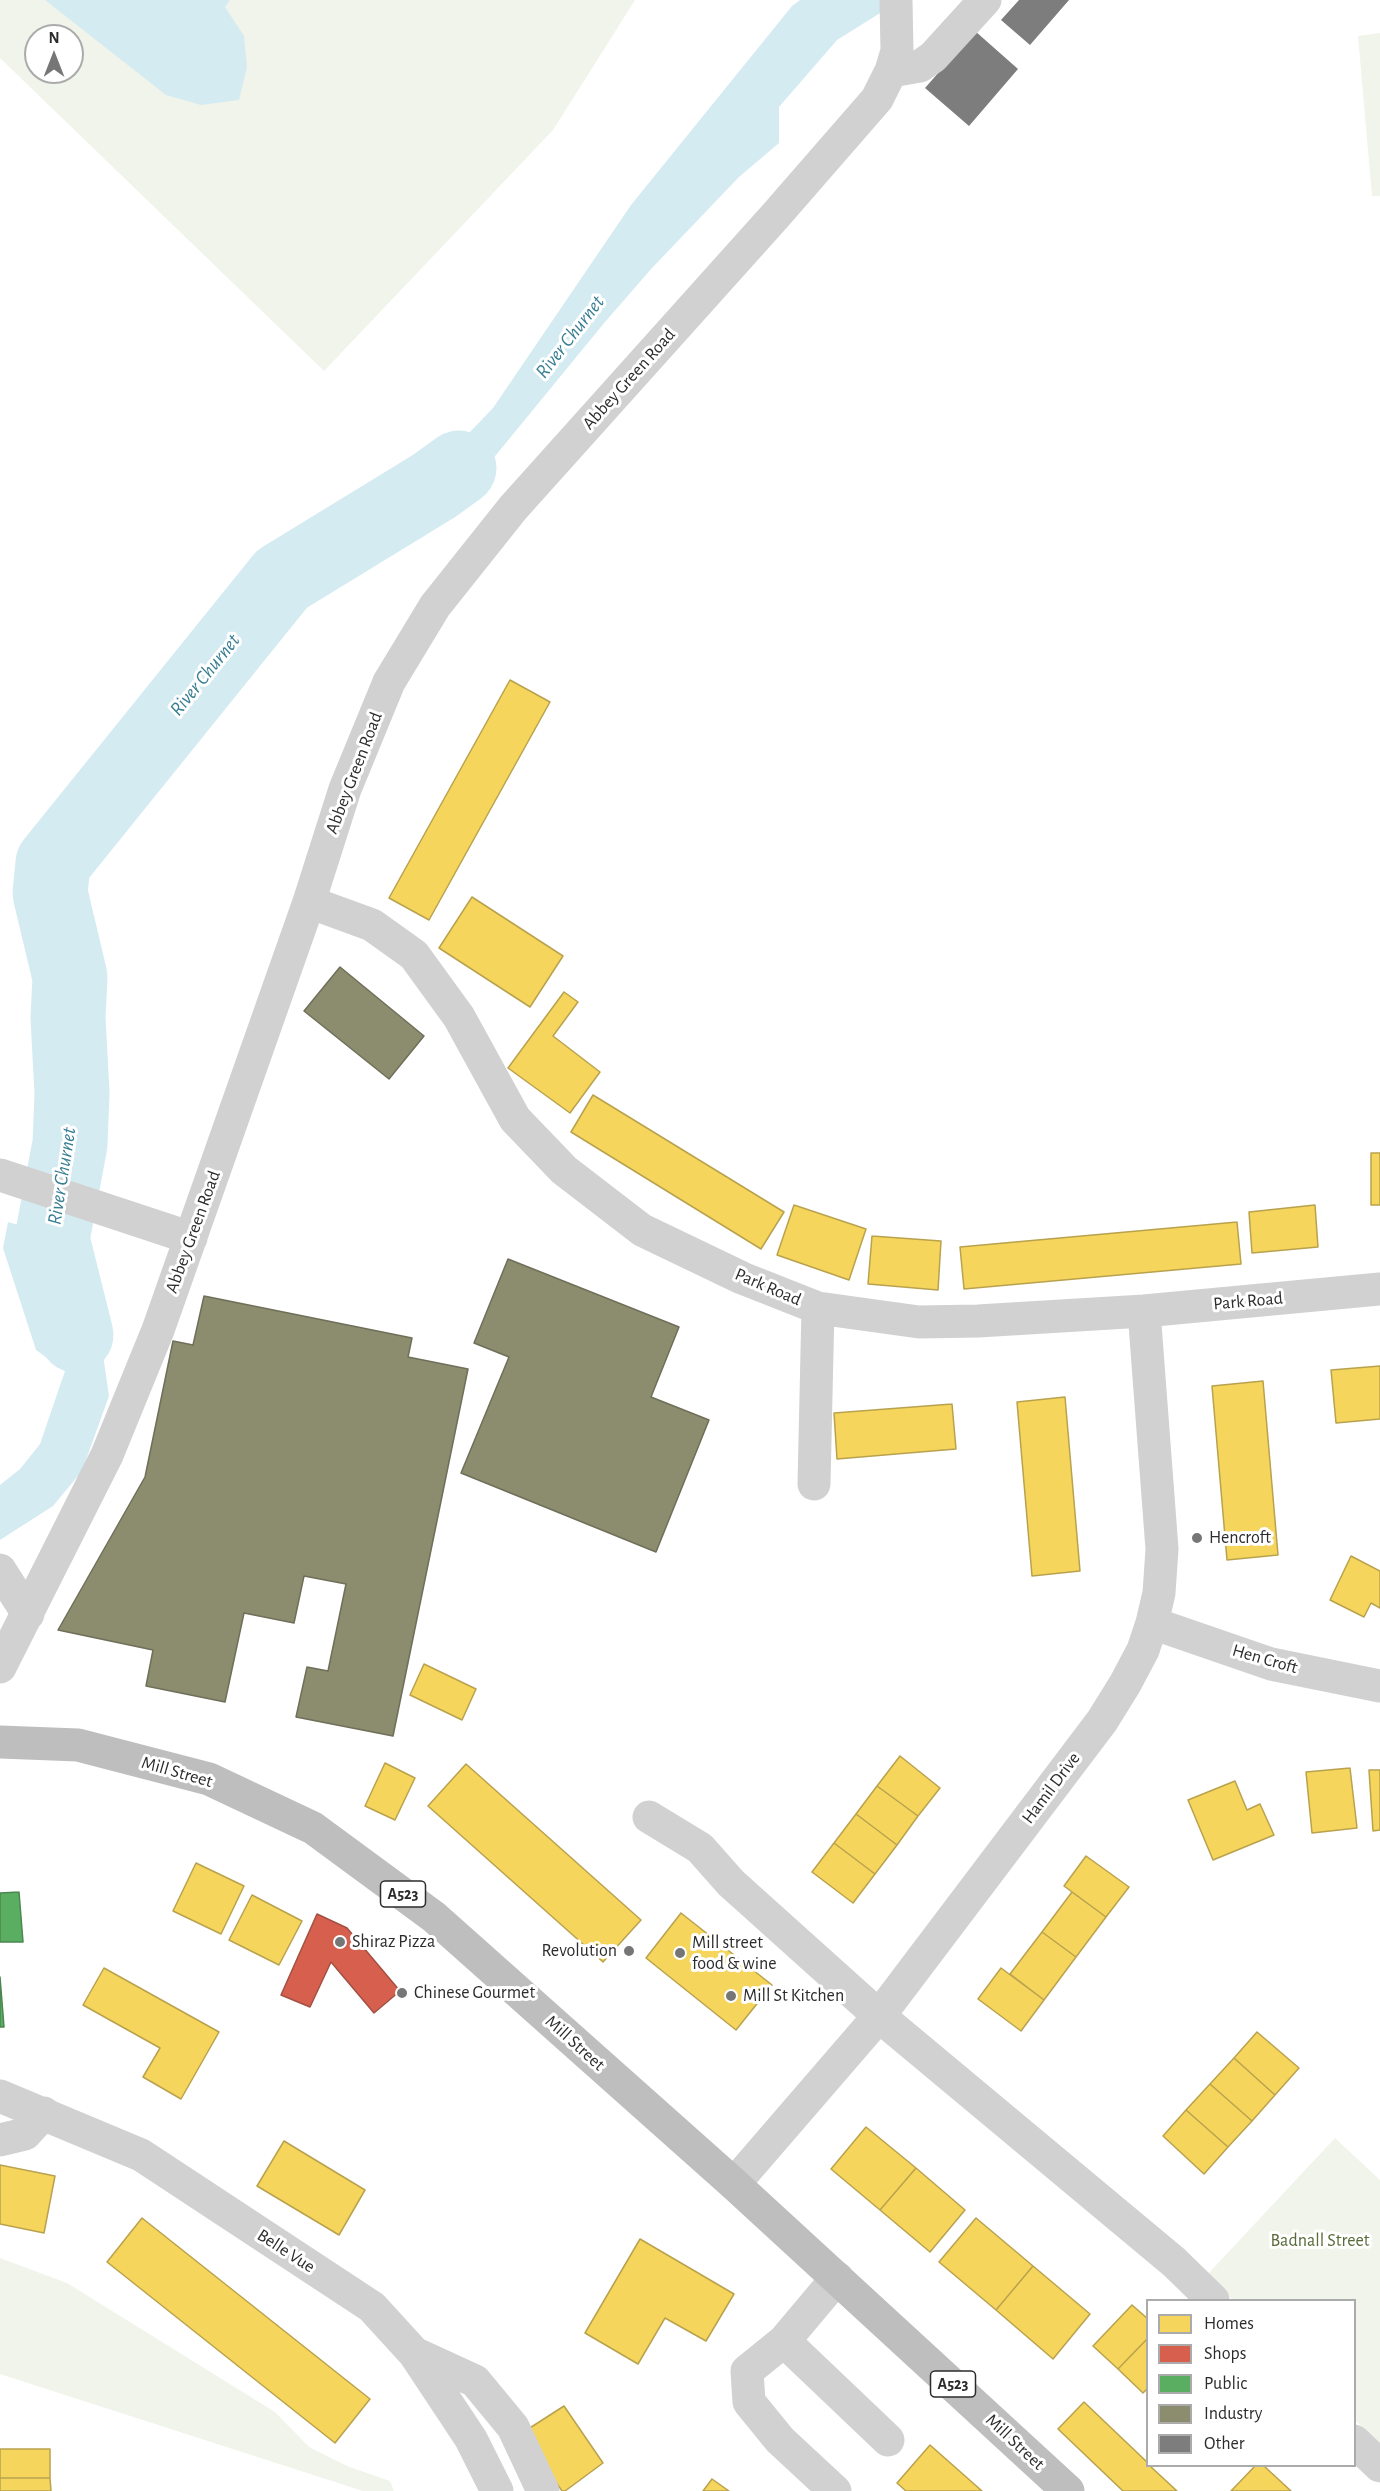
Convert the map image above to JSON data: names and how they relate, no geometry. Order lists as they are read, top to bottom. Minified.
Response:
{"streets":{"highway":["Mill Street","A523"],"street":["Abbey Green Road","Park Road","Hen Croft","Hamil Drive","Belle Vue"]},"crossings":[["Abbey Green Road","Park Road"],["Park Road","Hamil Drive"],["Hen Croft","Hamil Drive"],["Mill Street","Hamil Drive"]],"water":["River Churnet"],"parks":["Badnall Street"],"places":["Hencroft","Shiraz Pizza","Revolution","Mill street food & wine","Chinese Gourmet","Mill St Kitchen"],"legend":["Homes","Shops","Public","Industry","Other"],"north":"top"}
